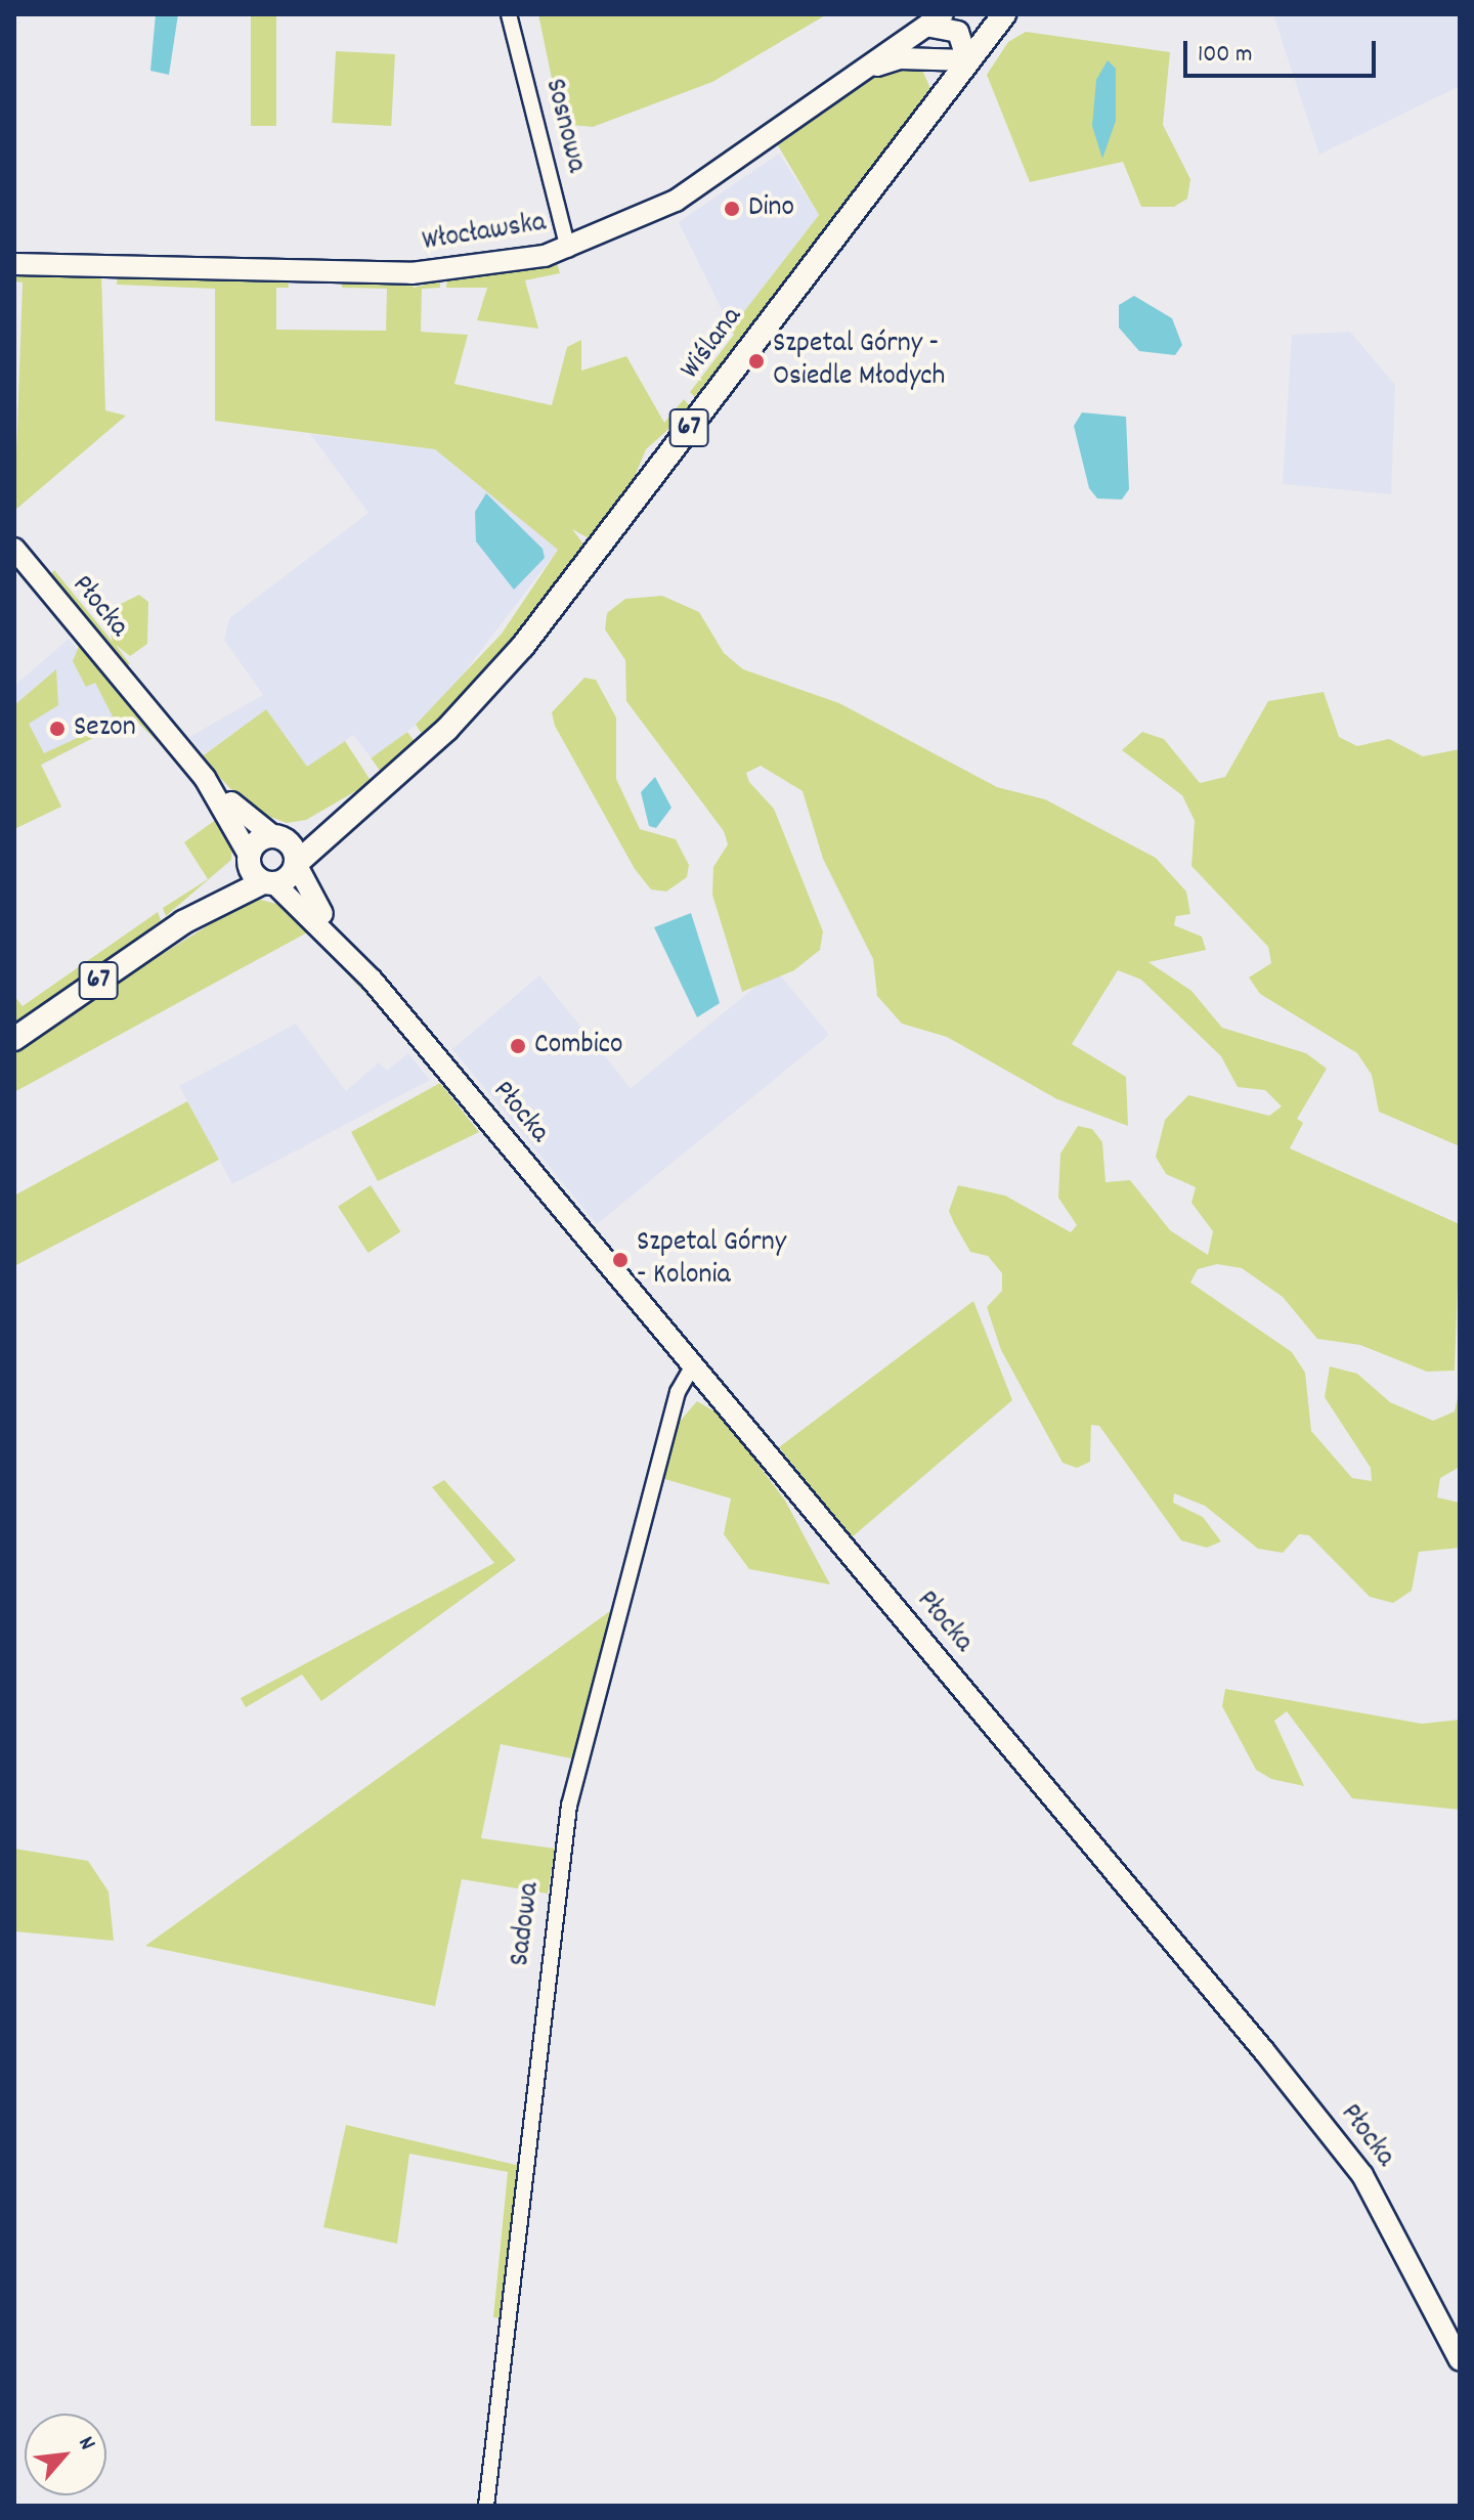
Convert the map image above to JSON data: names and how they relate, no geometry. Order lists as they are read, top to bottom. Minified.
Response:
{"streets":{"main road":["Włocławska","Wiślana","67","Płocka"],"street":["Sosnowa","Sadowa"]},"crossings":[["Sosnowa","Włocławska"],["Wiślana","67"],["Wiślana","Płocka"],["67","Płocka"],["Płocka","Sadowa"]],"places":["Dino","Szpetal Górny - Osiedle Młodych","Sezon","Combico","Szpetal Górny - Kolonia"],"scale_bar":"100 m","north":"top right"}
